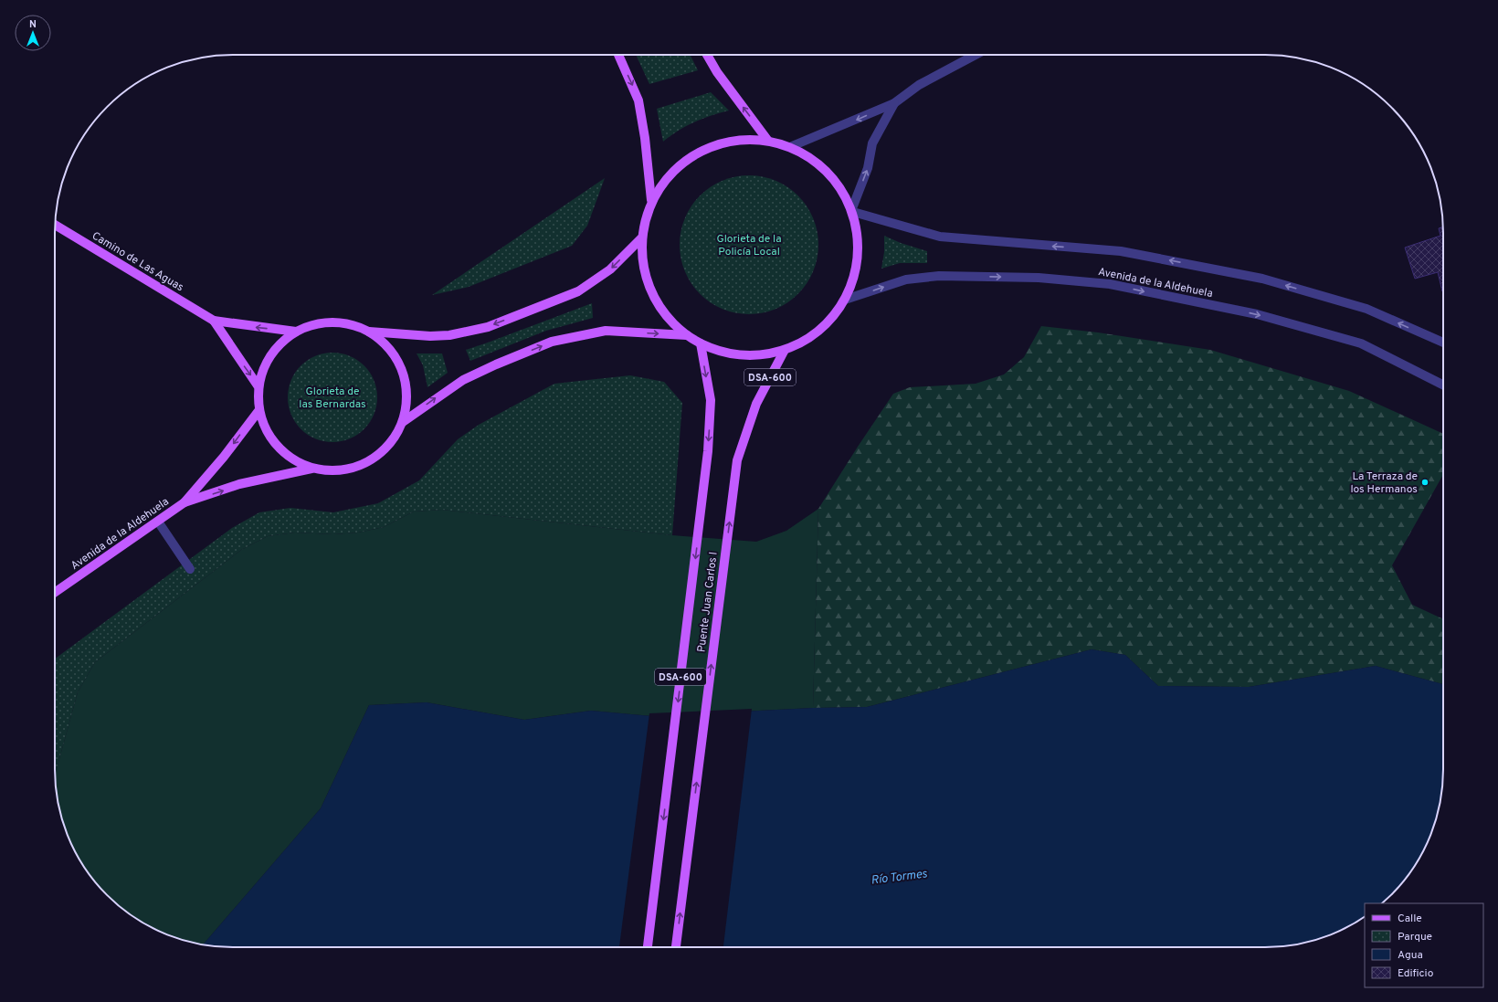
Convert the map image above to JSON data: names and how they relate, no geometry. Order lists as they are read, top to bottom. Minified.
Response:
{"streets":{"main road":["Camino de Las Aguas","Avenida de la Aldehuela","DSA-600","Puente Juan Carlos I"]},"water":["Río Tormes"],"parks":["Glorieta de la Policía Local","Glorieta de las Bernardas"],"places":["La Terraza de los Hermanos"],"legend":["Calle","Parque","Agua","Edificio"],"north":"top"}
